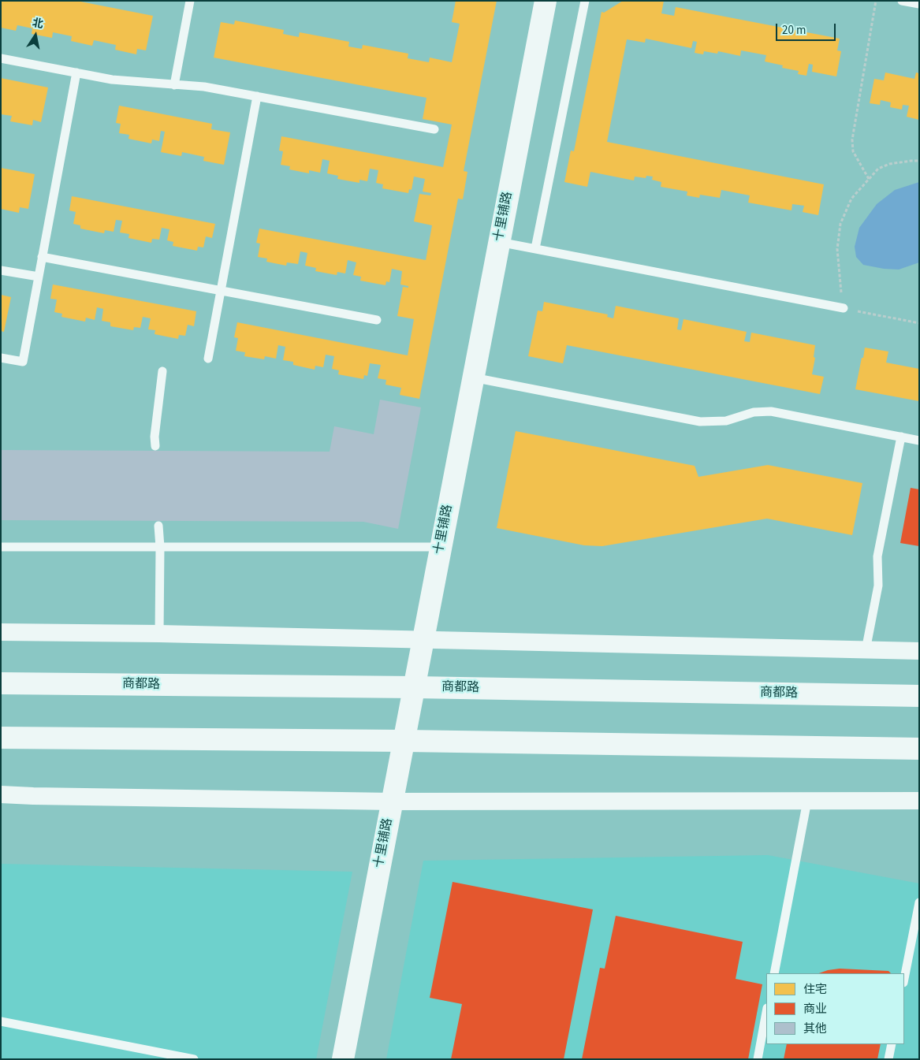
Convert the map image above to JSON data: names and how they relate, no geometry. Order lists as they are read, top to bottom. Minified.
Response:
{"streets":{"main road":["十里铺路","商都路"]},"crossings":[["十里铺路","商都路"]],"legend":["住宅","商业","其他"],"scale_bar":"20 m","north":"top"}
